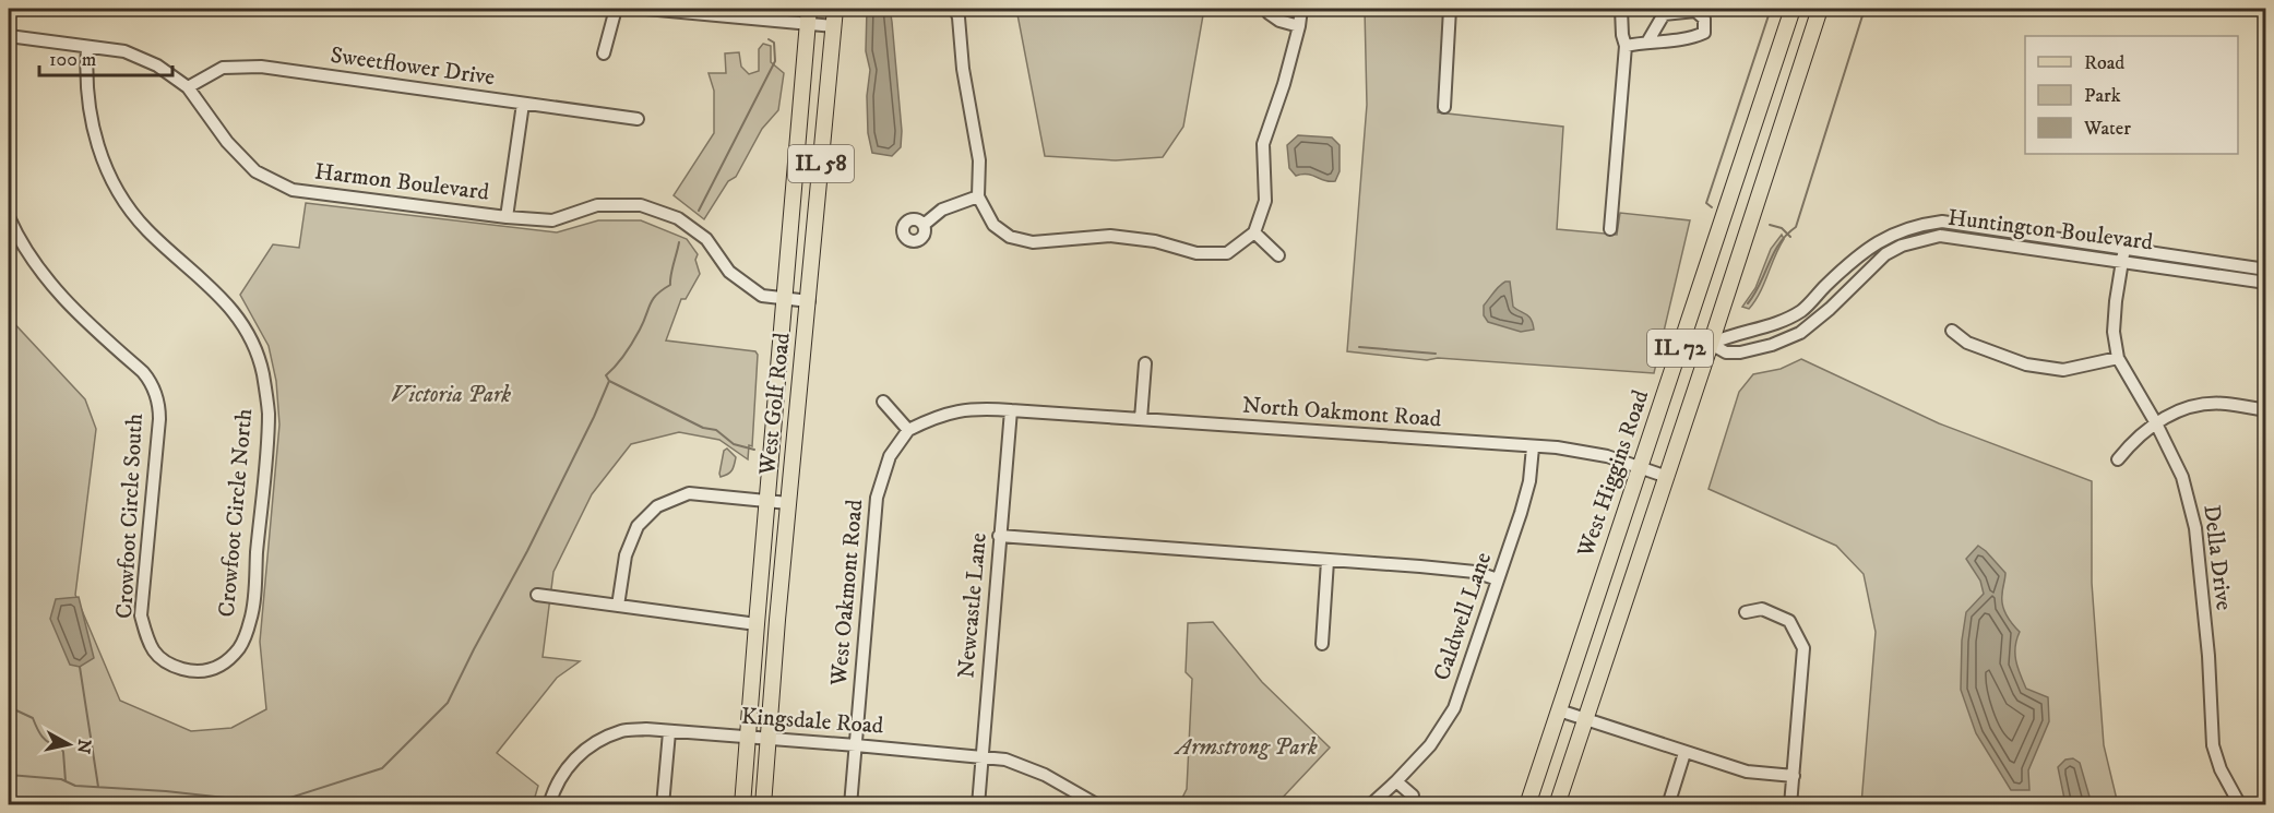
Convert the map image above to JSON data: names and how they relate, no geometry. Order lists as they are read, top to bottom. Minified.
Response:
{"streets":{"main road":["IL 58","IL 72","West Golf Road","West Higgins Road"],"street":["Sweetflower Drive","Harmon Boulevard","Huntington Boulevard","North Oakmont Road","Crowfoot Circle North","Crowfoot Circle South","Della Drive","West Oakmont Road","Newcastle Lane","Caldwell Lane","Kingsdale Road"]},"crossings":[["Sweetflower Drive","Harmon Boulevard"],["Harmon Boulevard","West Golf Road"],["Harmon Boulevard","Crowfoot Circle North"],["Huntington Boulevard","IL 72"],["Huntington Boulevard","West Higgins Road"],["Huntington Boulevard","Della Drive"],["IL 72","North Oakmont Road"],["West Golf Road","Kingsdale Road"],["North Oakmont Road","West Higgins Road"],["North Oakmont Road","West Oakmont Road"],["North Oakmont Road","Newcastle Lane"],["North Oakmont Road","Caldwell Lane"],["Crowfoot Circle North","Crowfoot Circle South"],["West Oakmont Road","Kingsdale Road"],["Newcastle Lane","Kingsdale Road"]],"parks":["Victoria Park","Armstrong Park"],"legend":["Road","Park","Water"],"scale_bar":"100 m","north":"right"}
